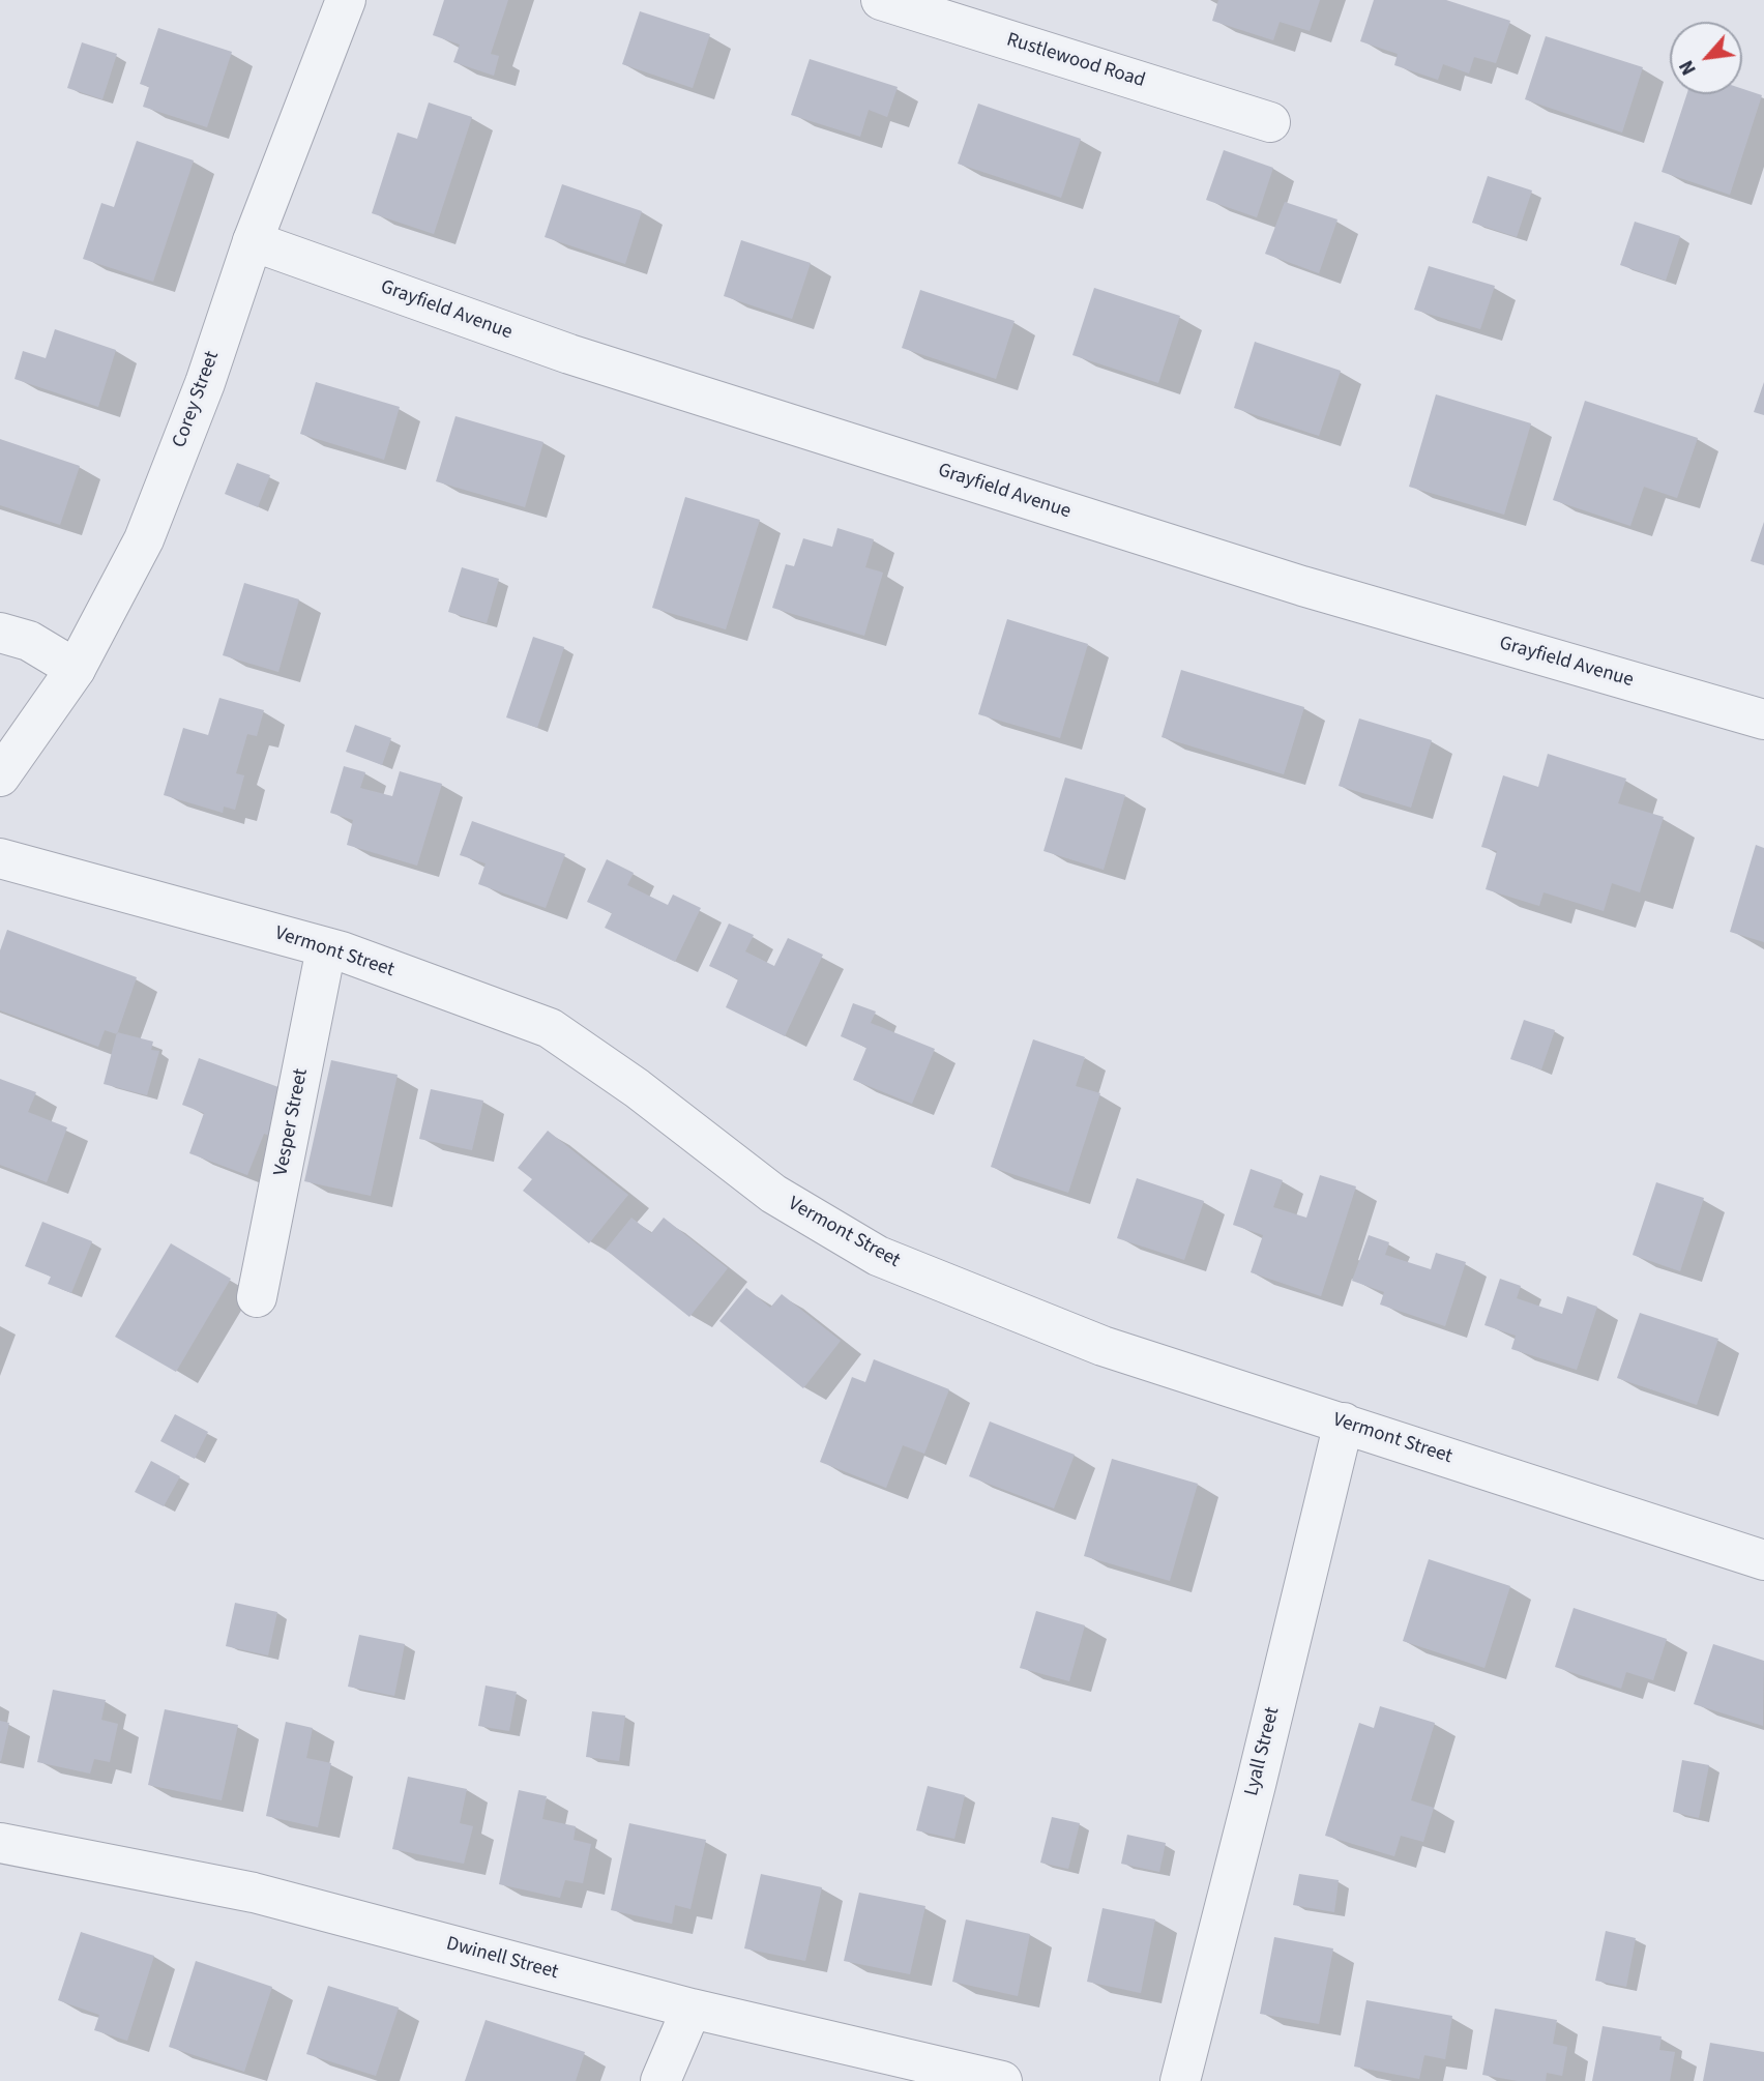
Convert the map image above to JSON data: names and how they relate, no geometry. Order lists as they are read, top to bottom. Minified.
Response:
{"streets":{"street":["Rustlewood Road","Grayfield Avenue","Corey Street","Vermont Street","Vesper Street","Lyall Street","Dwinell Street"]},"crossings":[["Grayfield Avenue","Corey Street"],["Vermont Street","Vesper Street"],["Vermont Street","Lyall Street"]],"north":"bottom left"}
